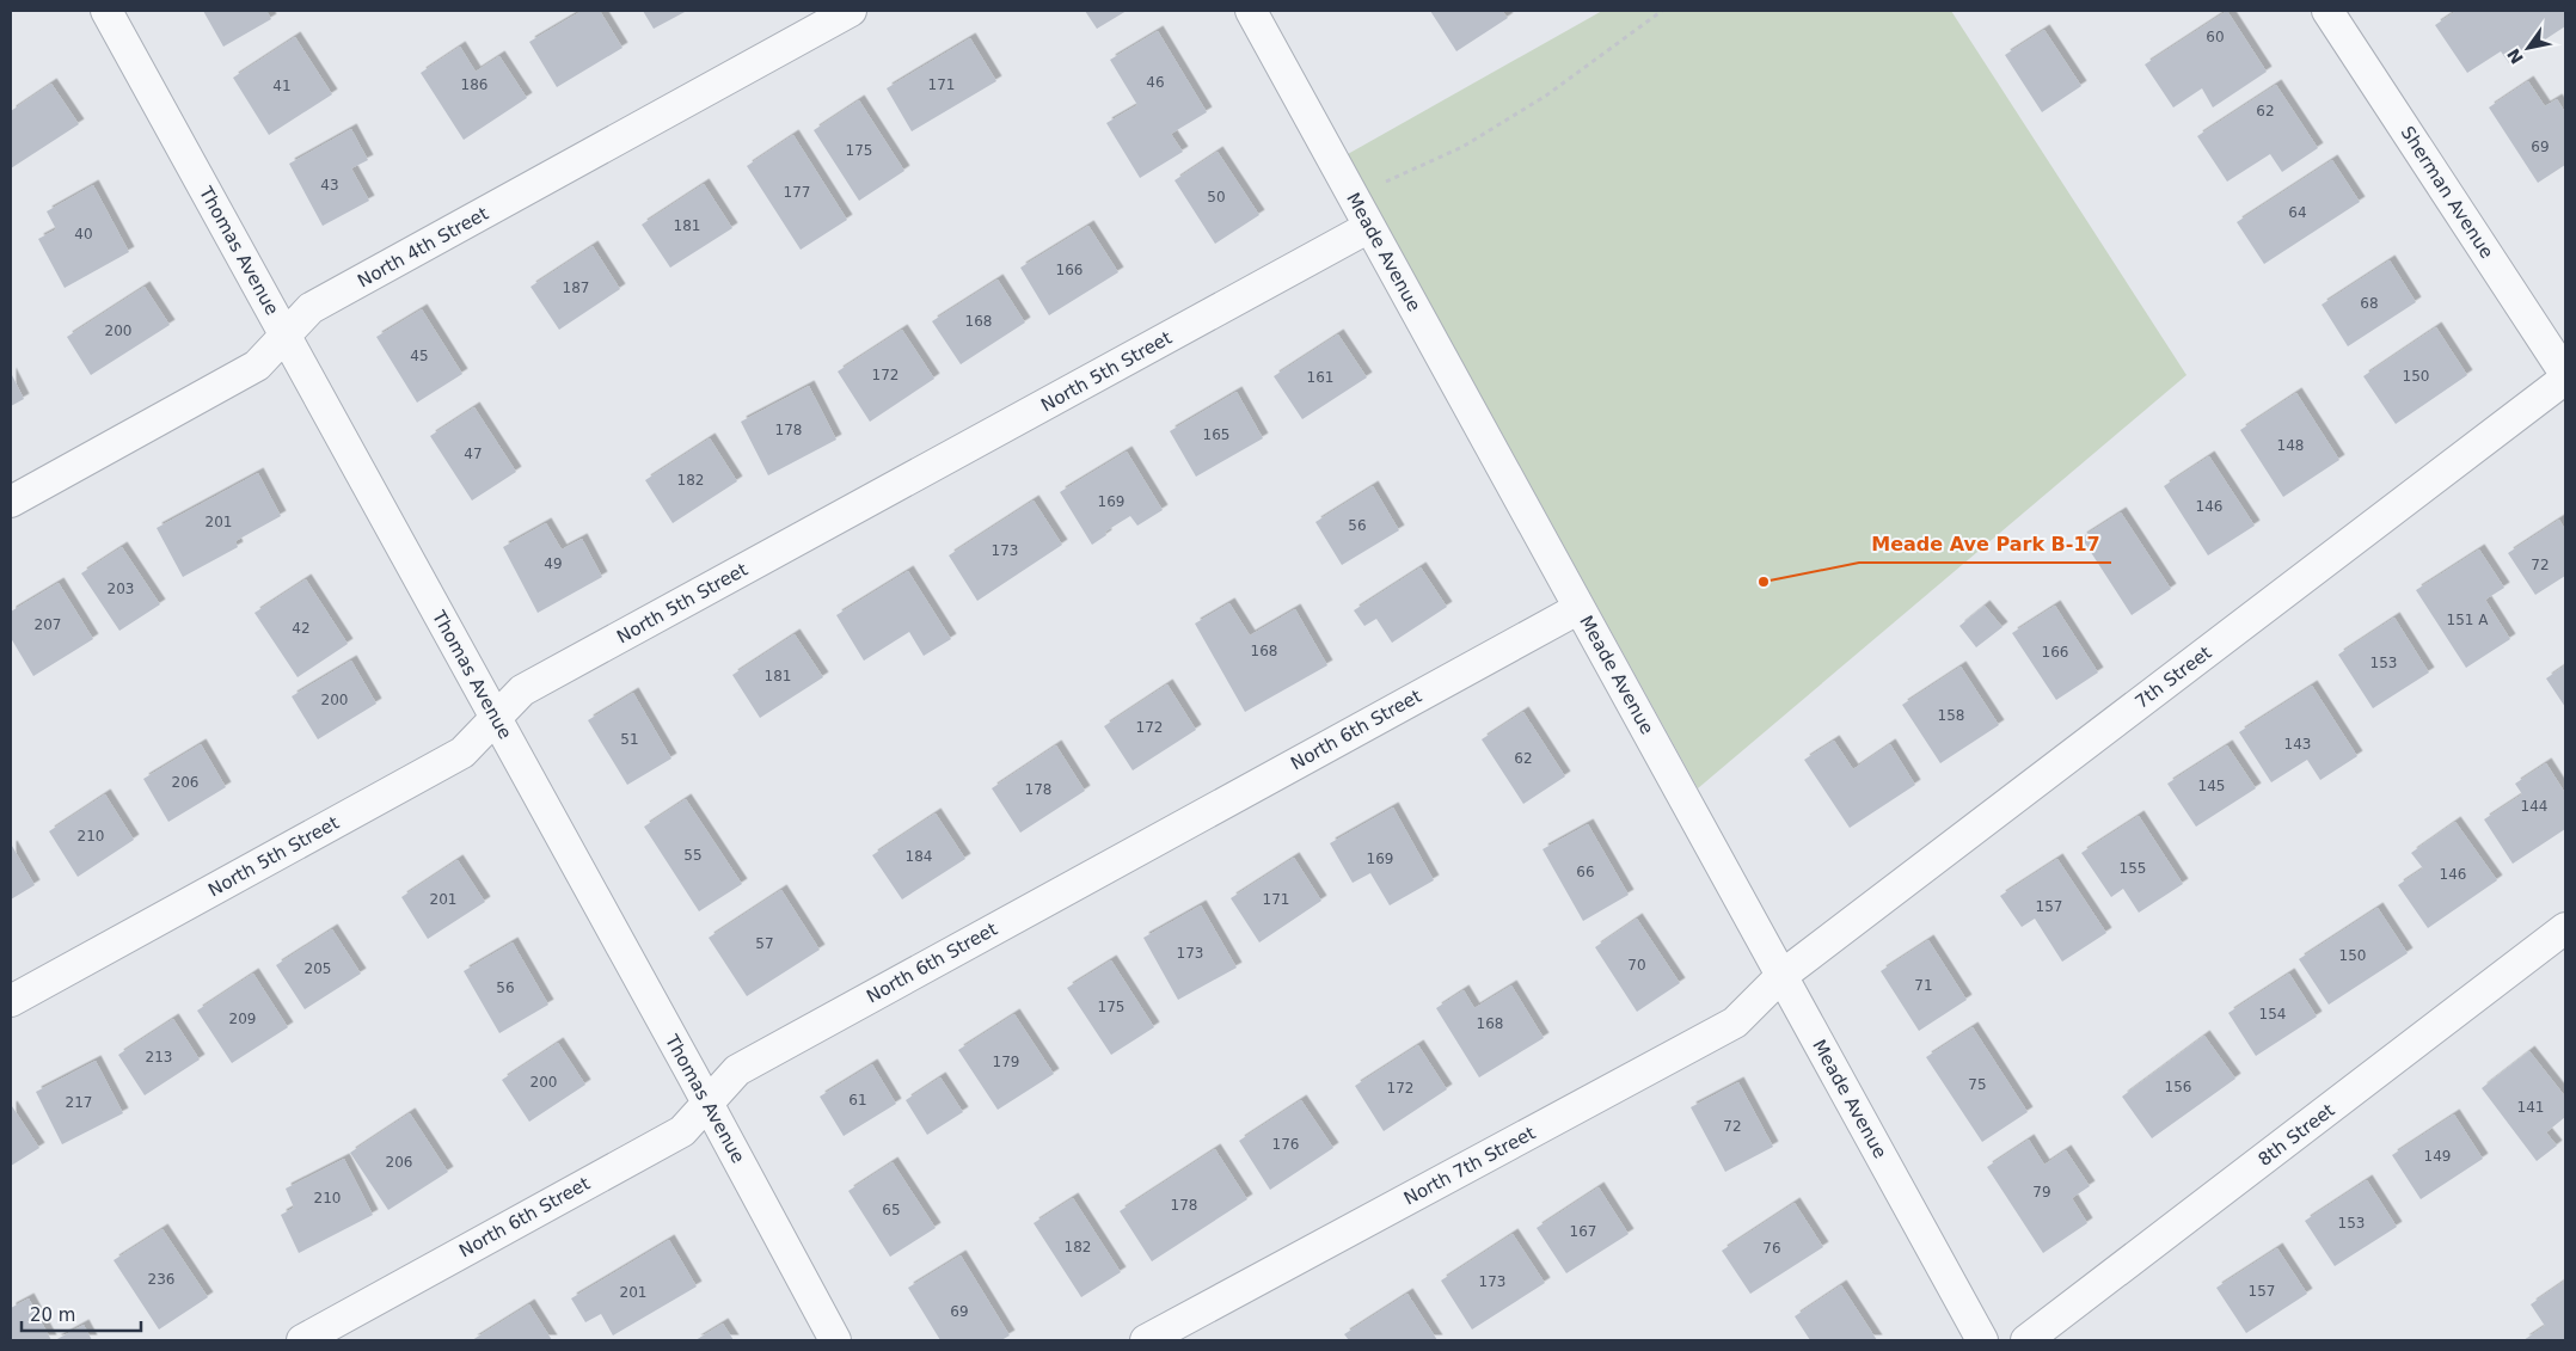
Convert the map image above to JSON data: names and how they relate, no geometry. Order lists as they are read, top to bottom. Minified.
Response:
{"streets":{"street":["Sherman Avenue","North 4th Street","Thomas Avenue","Meade Avenue","North 5th Street","7th Street","North 6th Street","8th Street","North 7th Street"]},"crossings":[["North 4th Street","Thomas Avenue"],["Thomas Avenue","North 5th Street"],["Thomas Avenue","North 6th Street"],["Meade Avenue","North 5th Street"],["Meade Avenue","7th Street"],["Meade Avenue","North 6th Street"],["Meade Avenue","North 7th Street"],["7th Street","North 7th Street"]],"places":["Meade Ave Park B-17"],"house_numbers":["60","46","186","171","41","62","69","175","43","177","50","64","181","40","166","187","68","168","200","45","172","150","161","178","165","148","47","182","169","146","201","56","173","49","72","203","151 A","207","42","168","166","153","181","200","158","172","51","143","62","206","145","178","144","210","55","184","169","155","66","146","201","171","157","57","173","150","70","205","71","56","175","154","209","168","213","179","200","75","156","172","61","217","141","72","176","149","206","79","210","178","65","153","167","182","76","236","173","157","201","69"],"scale_bar":"20 m","north":"bottom left"}
